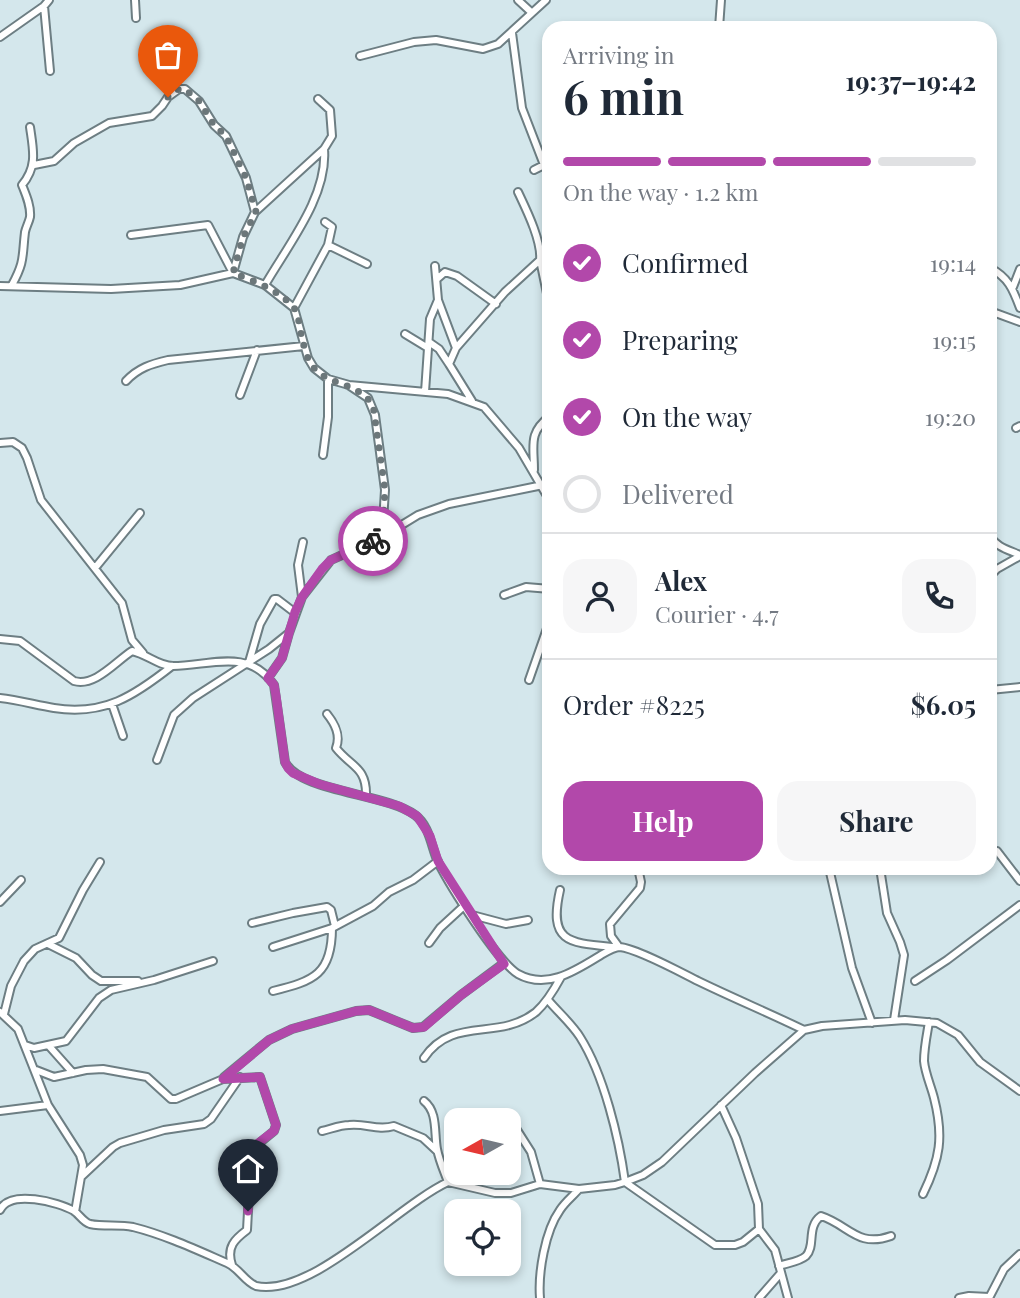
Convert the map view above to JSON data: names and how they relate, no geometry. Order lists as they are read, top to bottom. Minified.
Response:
{"north":"left","page":{"heading":["6 min","Arriving in","19:37–19:42"],"panel":["Alex","Courier · 4.7","Order #8225","$6.05"],"bar":"On the way · 1.2 km","list":[["Confirmed","19:14"],["Preparing","19:15"],["On the way","19:20"],"Delivered"],"buttons":["Help","Share"]}}
